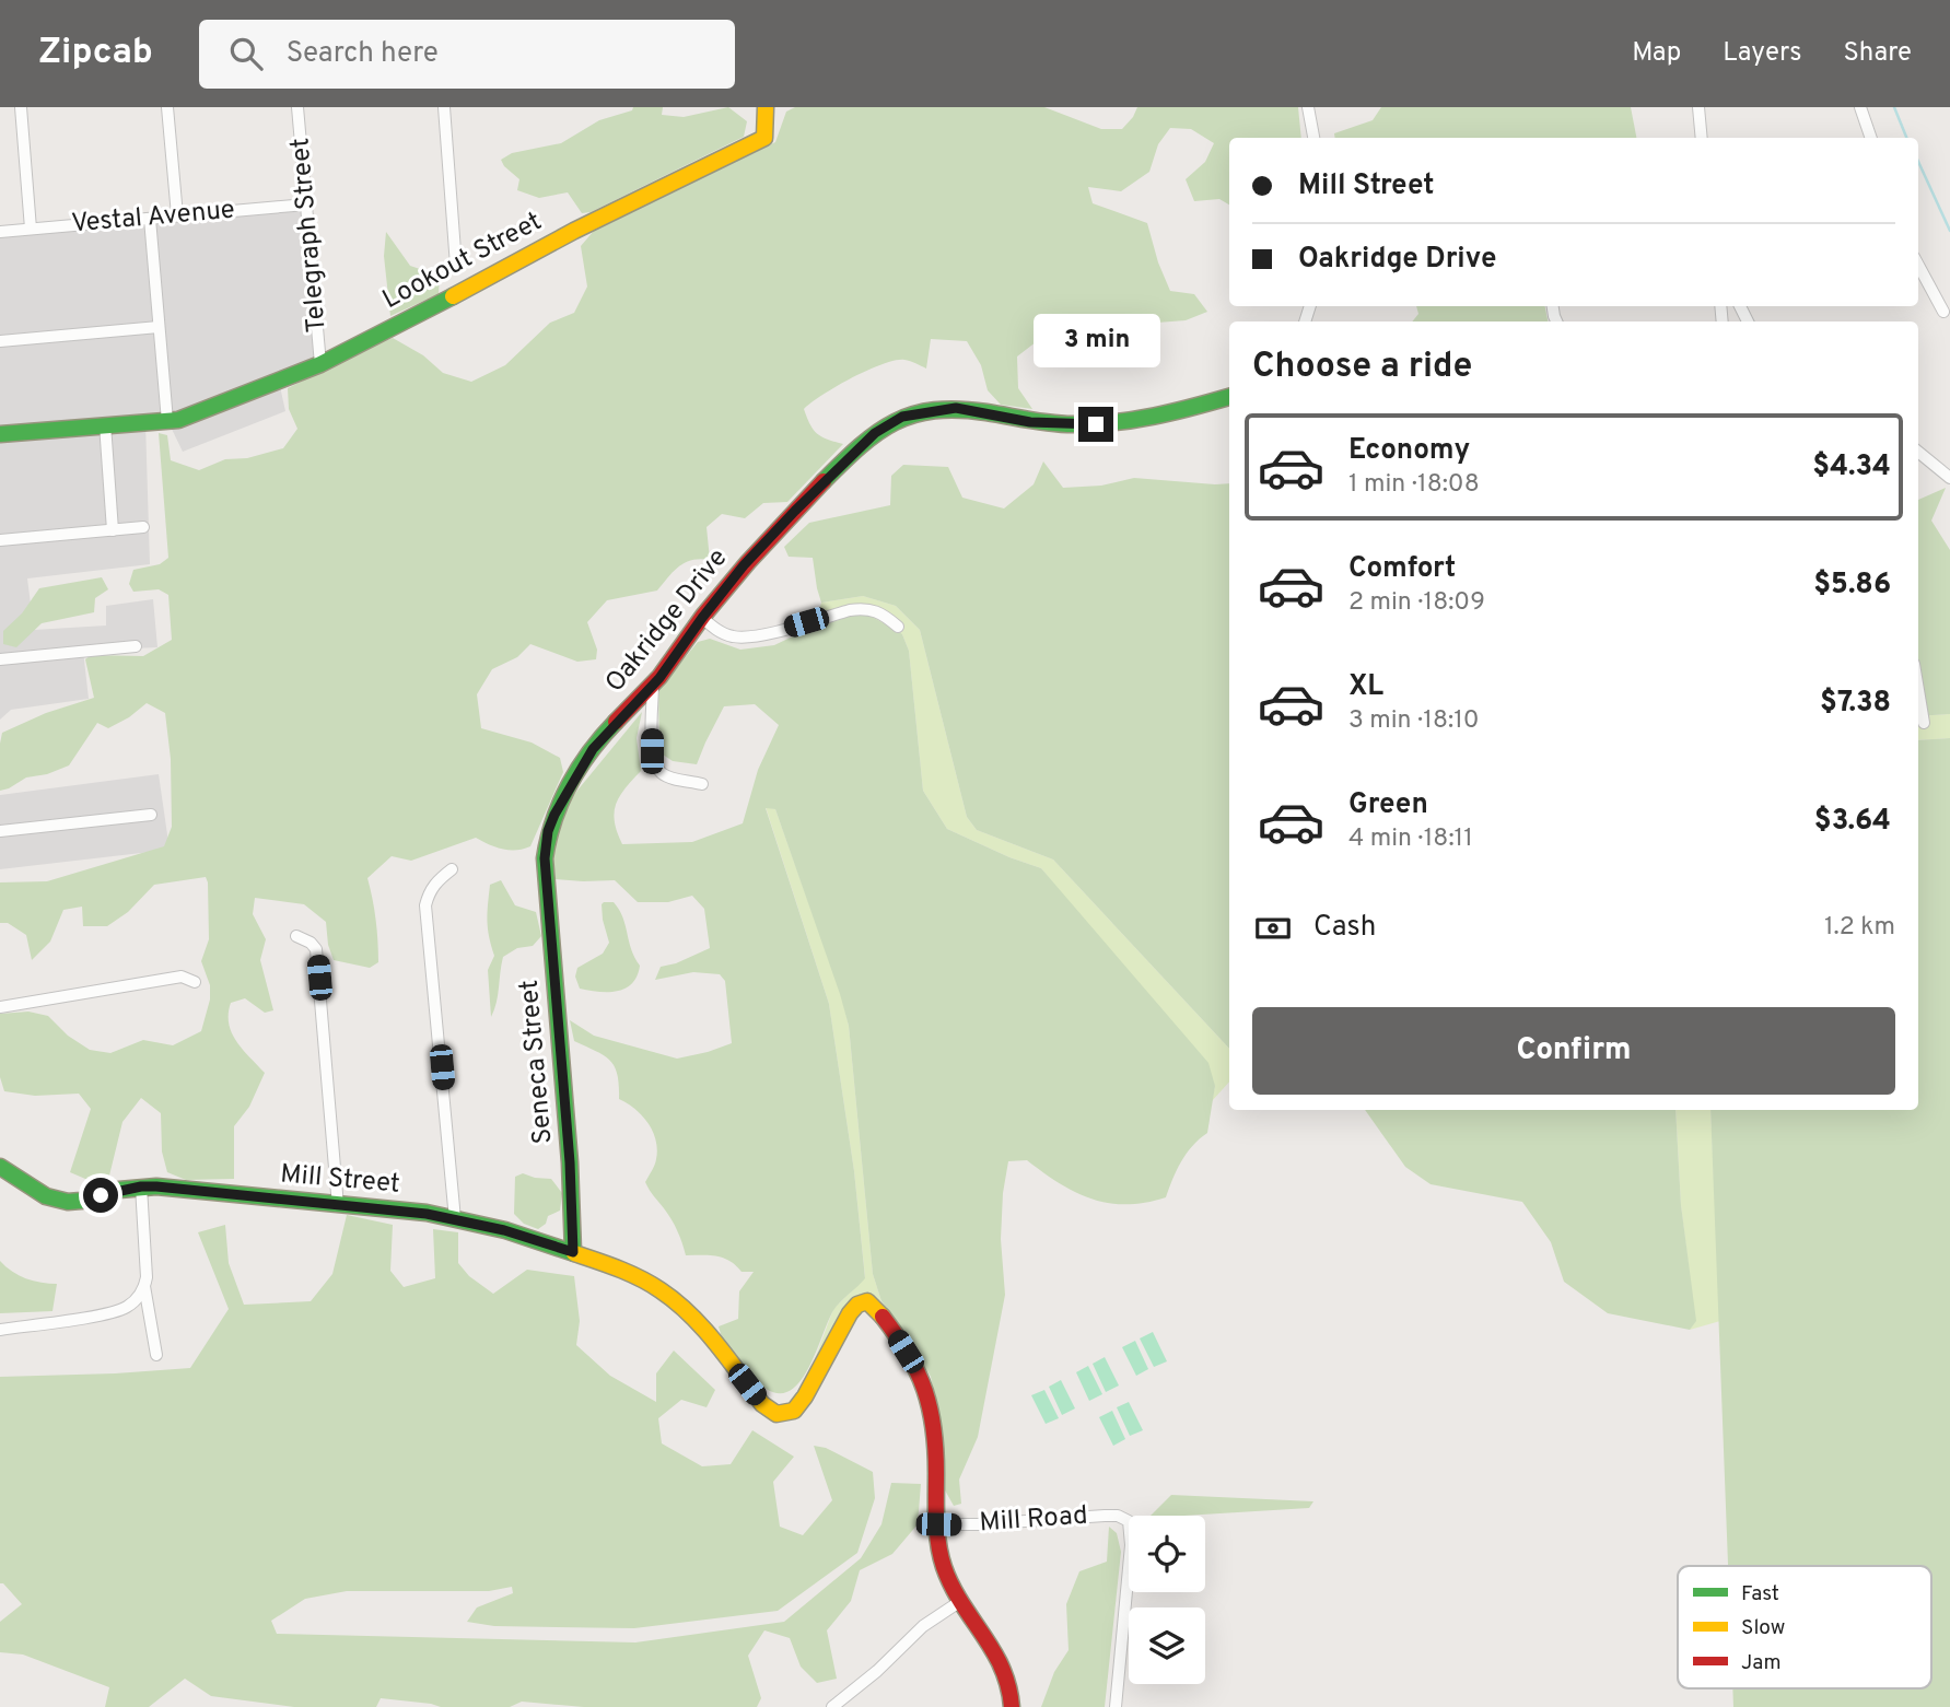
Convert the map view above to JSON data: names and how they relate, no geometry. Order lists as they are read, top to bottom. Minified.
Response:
{"streets":{"street":["Vestal Avenue","Telegraph Street","Lookout Street","Oakridge Drive","Seneca Street","Mill Street","Mill Road"]},"crossings":[["Vestal Avenue","Telegraph Street"],["Telegraph Street","Lookout Street"],["Oakridge Drive","Seneca Street"],["Seneca Street","Mill Street"],["Mill Street","Mill Road"]],"legend":["Fast","Slow","Jam"],"page":{"header":"Zipcab","search":"Search here","nav":["Map","Layers","Share"],"banner":["Mill Street","Oakridge Drive"],"bubble":"3 min","heading":"Choose a ride","list":[{"name":"Economy","note":"1 min · 18:08","value":"$4.34"},{"name":"Comfort","note":"2 min · 18:09","value":"$5.86"},{"name":"XL","note":"3 min · 18:10","value":"$7.38"},{"name":"Green","note":"4 min · 18:11","value":"$3.64"}],"pay":["Cash","1.2 km"],"buttons":"Confirm"}}
